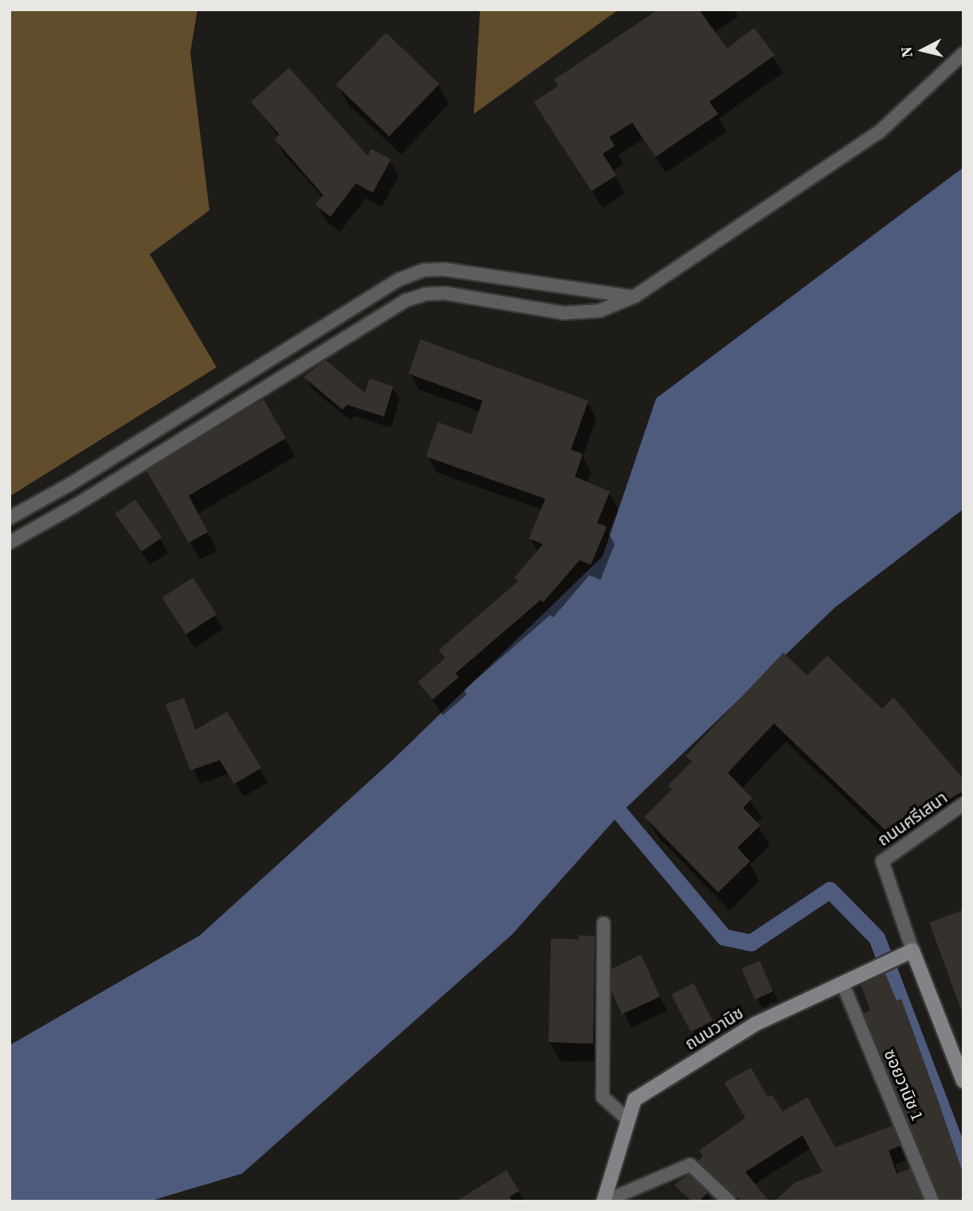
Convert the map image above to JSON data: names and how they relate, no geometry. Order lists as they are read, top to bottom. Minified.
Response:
{"streets":{"street":["ถนนศรีเสนา","ถนนวานิช","ซอยวานิช 1"]},"crossings":[["ถนนศรีเสนา","ถนนวานิช"],["ถนนวานิช","ซอยวานิช 1"]],"north":"left"}
